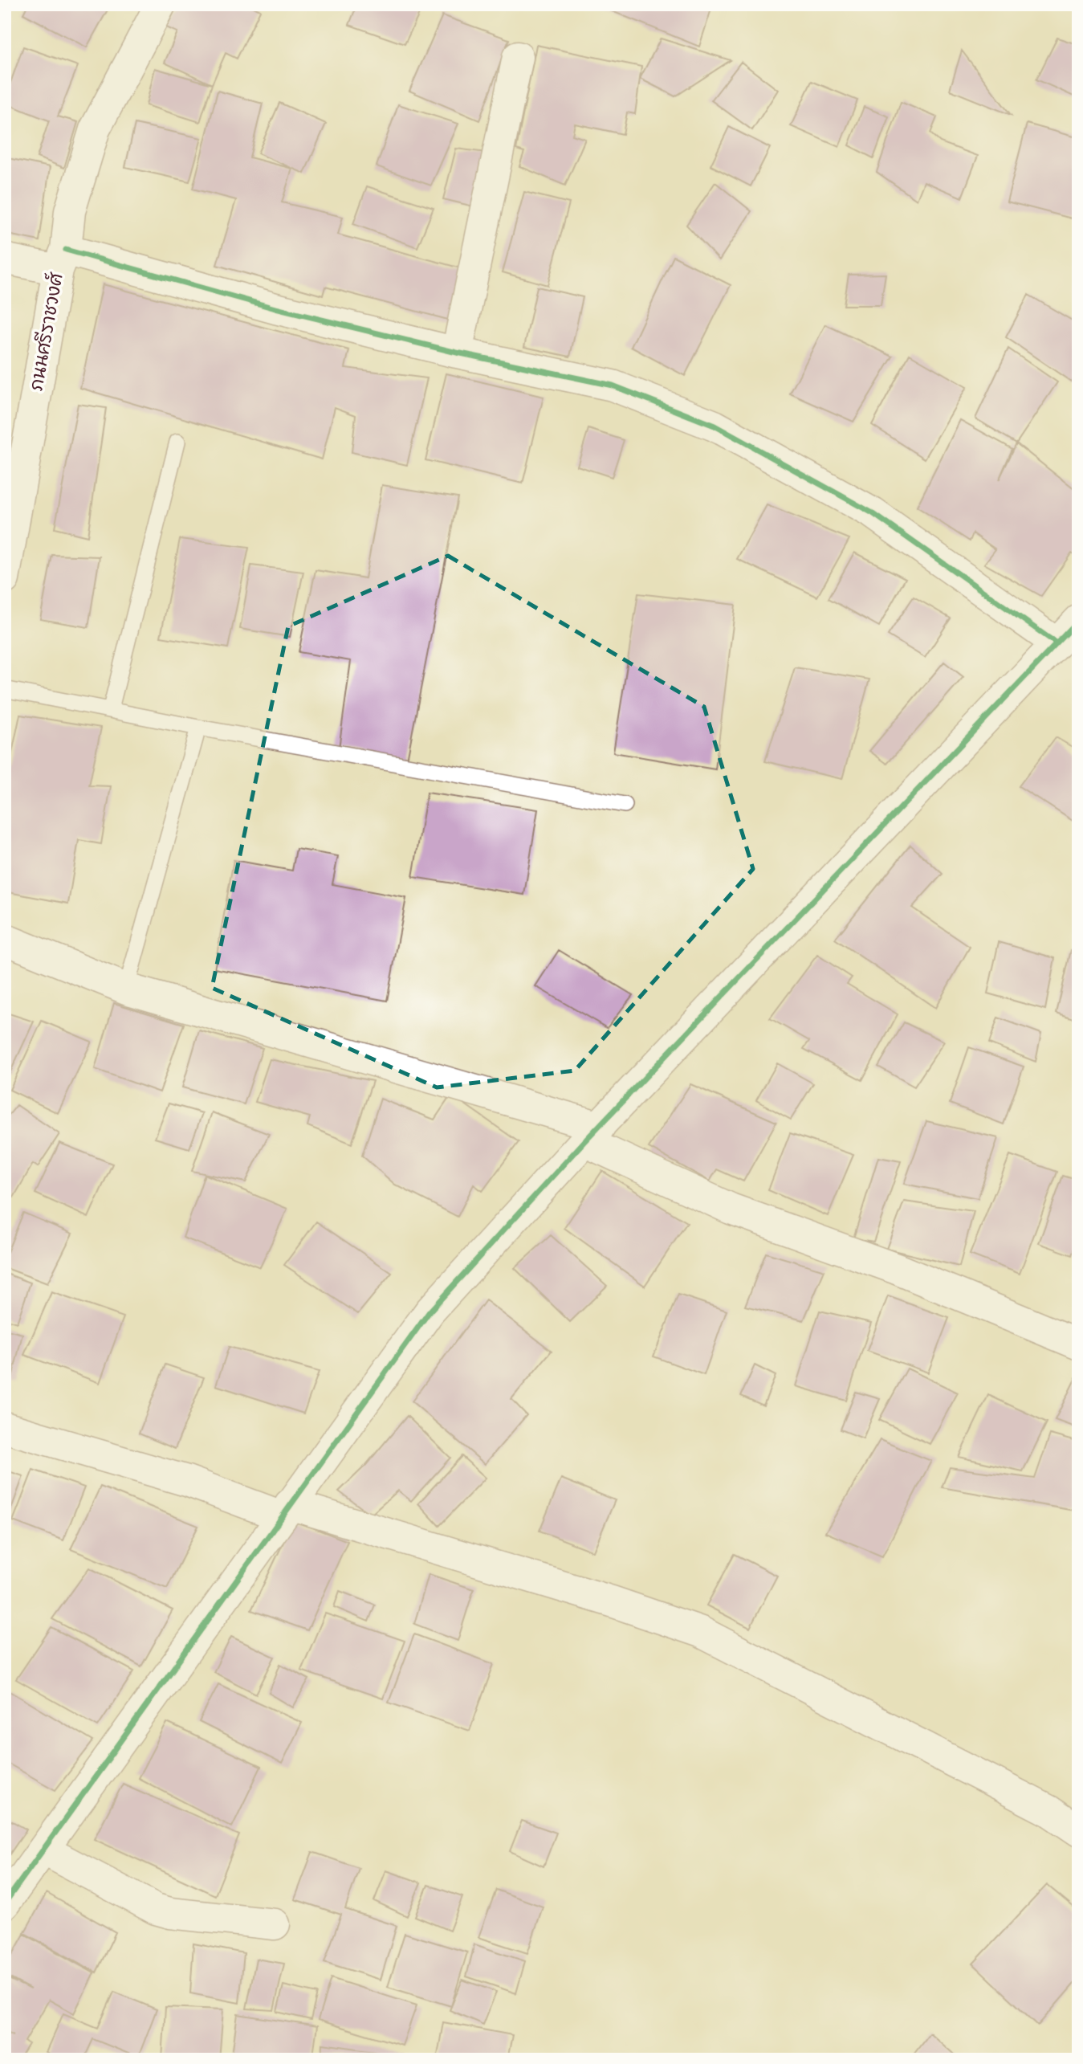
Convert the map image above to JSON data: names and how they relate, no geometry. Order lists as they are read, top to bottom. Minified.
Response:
{"streets":{"street":["ภนนศรีราชวงศ์"]}}
